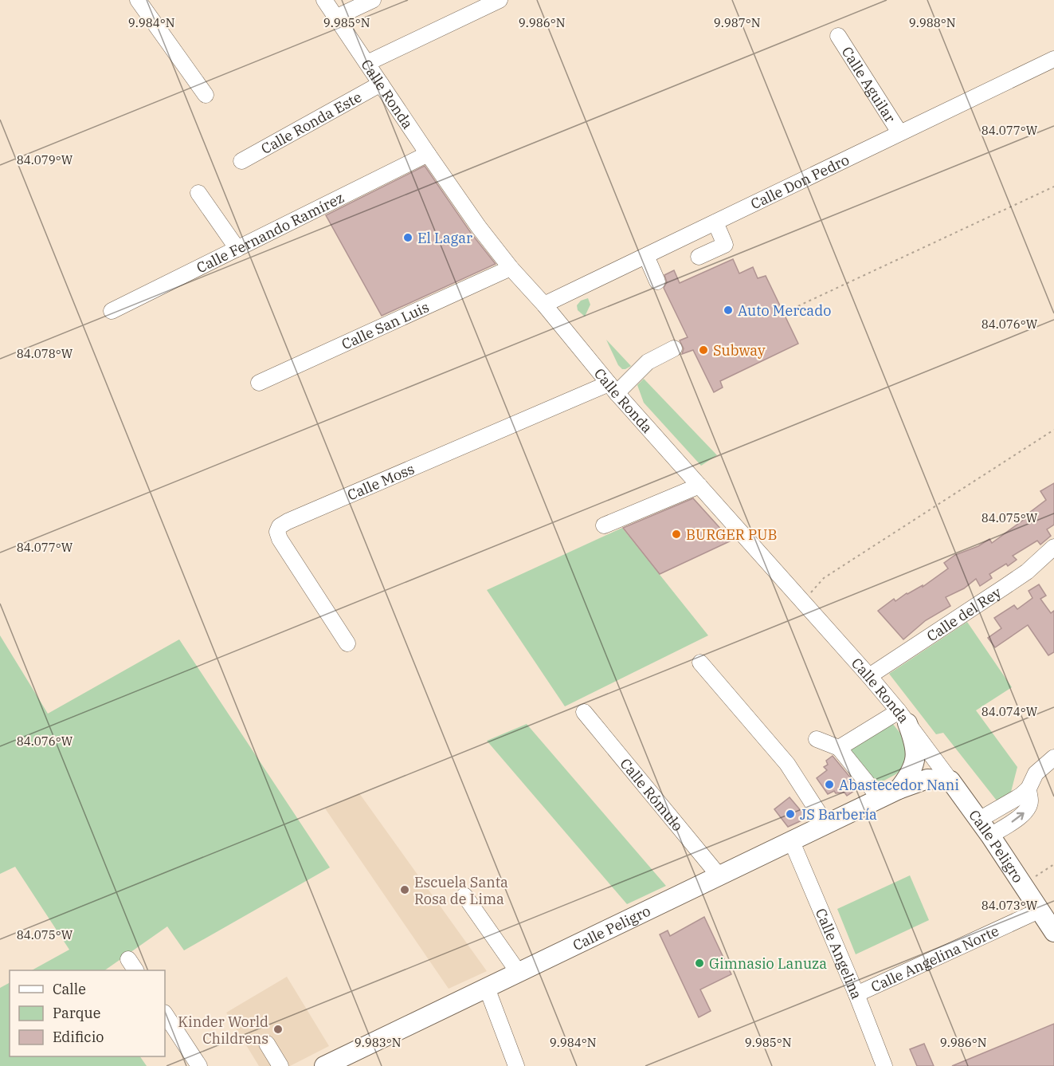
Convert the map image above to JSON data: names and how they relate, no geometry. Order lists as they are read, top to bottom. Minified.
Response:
{"streets":{"main road":["Calle Peligro"],"street":["Calle Aguilar","Calle Ronda","Calle Ronda Este","Calle Don Pedro","Calle Fernando Ramírez","Calle San Luis","Calle Moss","Calle del Rey","Calle Rómulo","Calle Angelina","Calle Angelina Norte"]},"crossings":[["Calle Aguilar","Calle Don Pedro"],["Calle Ronda","Calle Ronda Este"],["Calle Ronda","Calle Don Pedro"],["Calle Ronda","Calle Fernando Ramírez"],["Calle Ronda","Calle San Luis"],["Calle Ronda","Calle Moss"],["Calle Ronda","Calle del Rey"],["Calle Ronda","Calle Peligro"],["Calle Rómulo","Calle Peligro"],["Calle Peligro","Calle Angelina"],["Calle Peligro","Calle Angelina Norte"],["Calle Angelina","Calle Angelina Norte"]],"places":["El Lagar","Auto Mercado","Subway","BURGER PUB","Abastecedor Nani","JS Barbería","Escuela Santa Rosa de Lima","Gimnasio Lanuza","Kinder World Childrens"],"legend":["Calle","Parque","Edificio"],"coordinates":["9.988°N","9.984°N","9.985°N","9.986°N","9.987°N","84.077°W","84.079°W","84.076°W","84.078°W","84.075°W","84.074°W","84.073°W","9.983°N"]}
